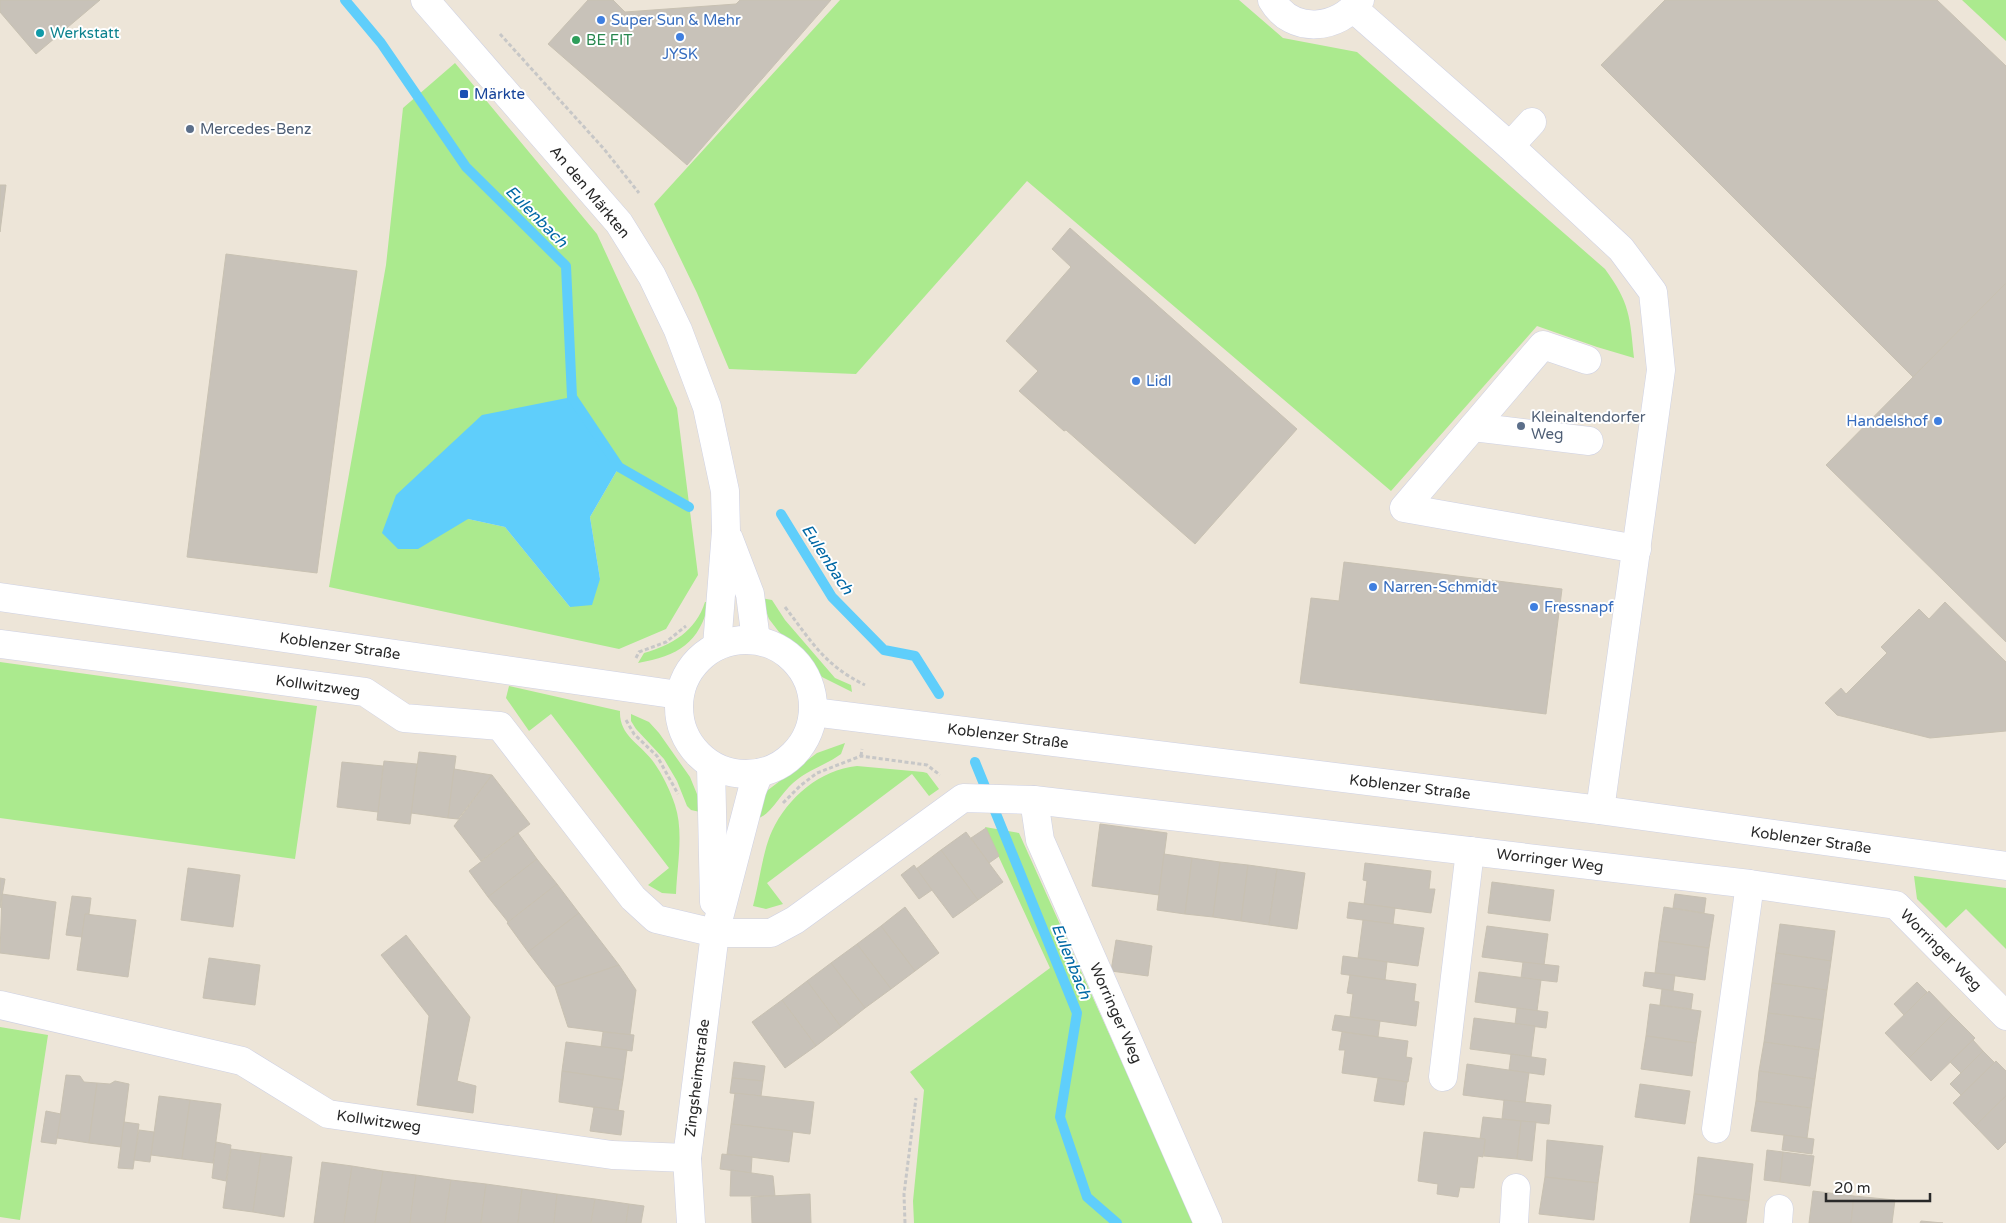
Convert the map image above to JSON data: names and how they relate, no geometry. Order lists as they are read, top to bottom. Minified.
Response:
{"streets":{"street":["An den Märkten","Koblenzer Straße","Kollwitzweg","Worringer Weg","Zingsheimstraße"]},"crossings":[["An den Märkten","Koblenzer Straße"],["An den Märkten","Zingsheimstraße"],["Koblenzer Straße","Zingsheimstraße"],["Kollwitzweg","Zingsheimstraße"]],"water":["Eulenbach"],"places":{"other":["Super Sun & Mehr","Werkstatt","JYSK","BE FIT","Mercedes-Benz","Lidl","Handelshof","Kleinaltendorfer Weg","Narren-Schmidt","Fressnapf"],"transit":["Märkte"]},"scale_bar":"20 m"}
